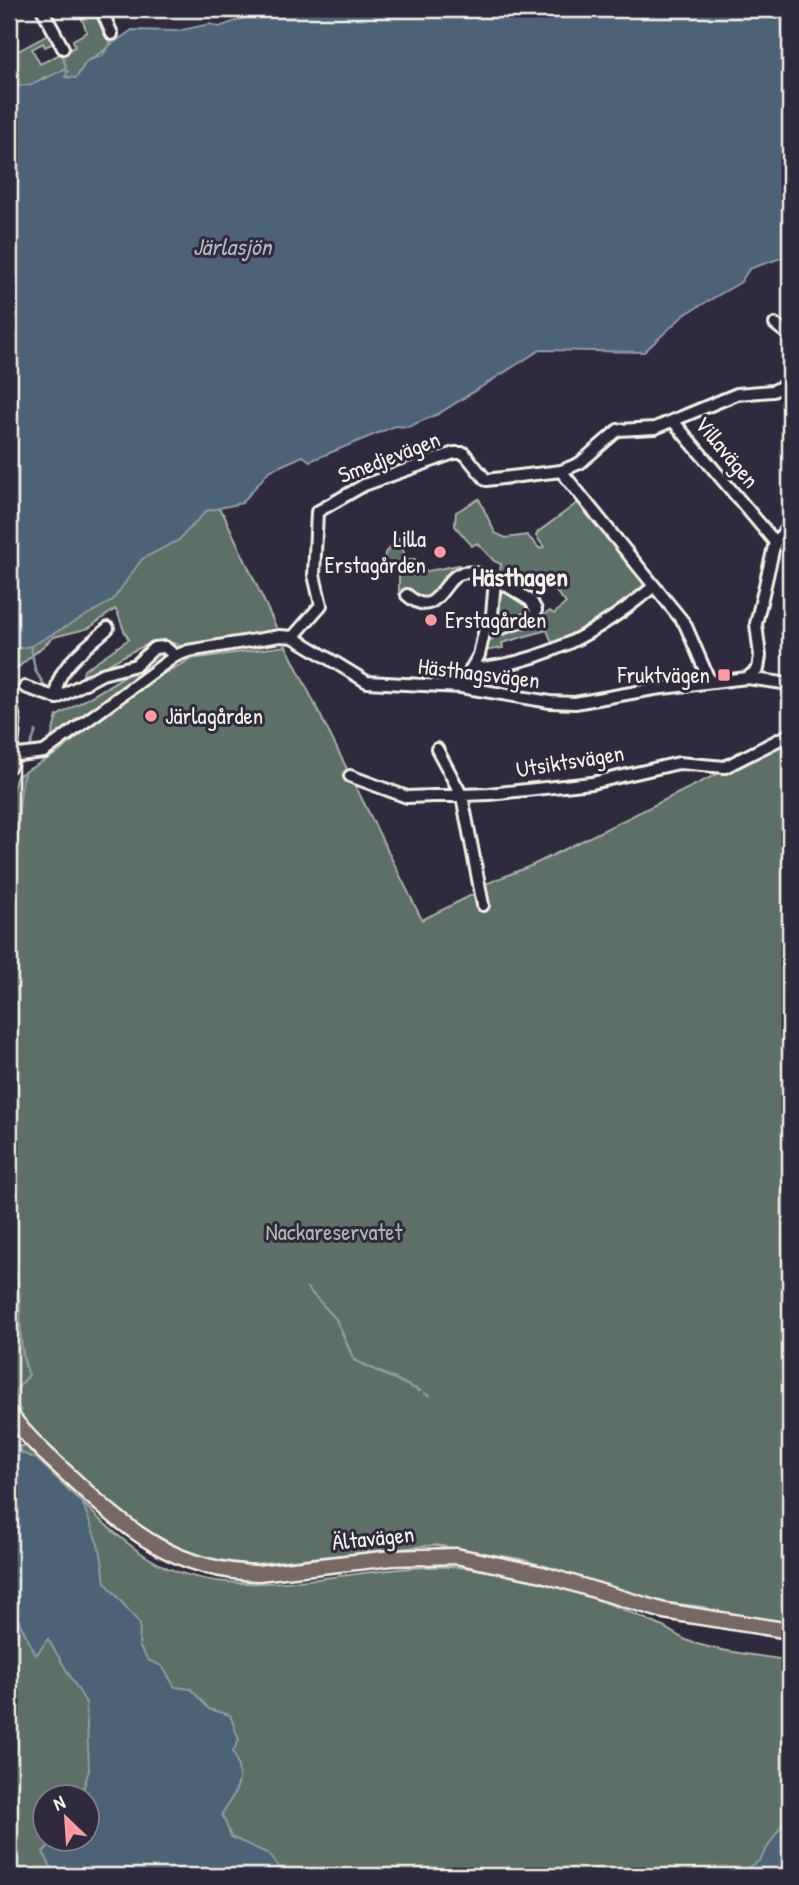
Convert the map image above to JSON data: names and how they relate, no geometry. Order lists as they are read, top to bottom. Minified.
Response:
{"streets":{"main road":["Ältavägen"],"street":["Villavägen","Smedjevägen","Hästhagsvägen","Utsiktsvägen"]},"crossings":[["Villavägen","Smedjevägen"],["Smedjevägen","Hästhagsvägen"]],"districts":["Hästhagen"],"water":["Järlasjön"],"parks":["Nackareservatet"],"places":{"other":["Lilla Erstagården","Erstagården","Järlagården"],"transit":["Fruktvägen"]},"north":"top left"}
